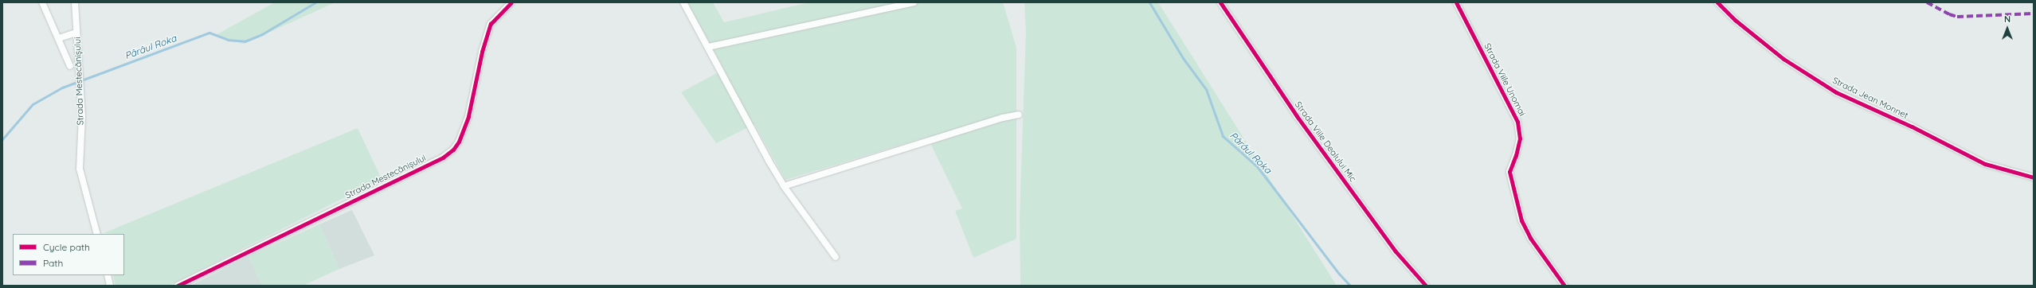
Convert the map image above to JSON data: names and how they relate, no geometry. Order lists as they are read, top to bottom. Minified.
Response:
{"streets":{"street":["Strada Viile Unomai","Strada Mestecănișului","Strada Jean Monnet","Strada Viile Dealului Mic"]},"water":["Pârâul Roka"],"legend":["Cycle path","Path"],"north":"top"}
